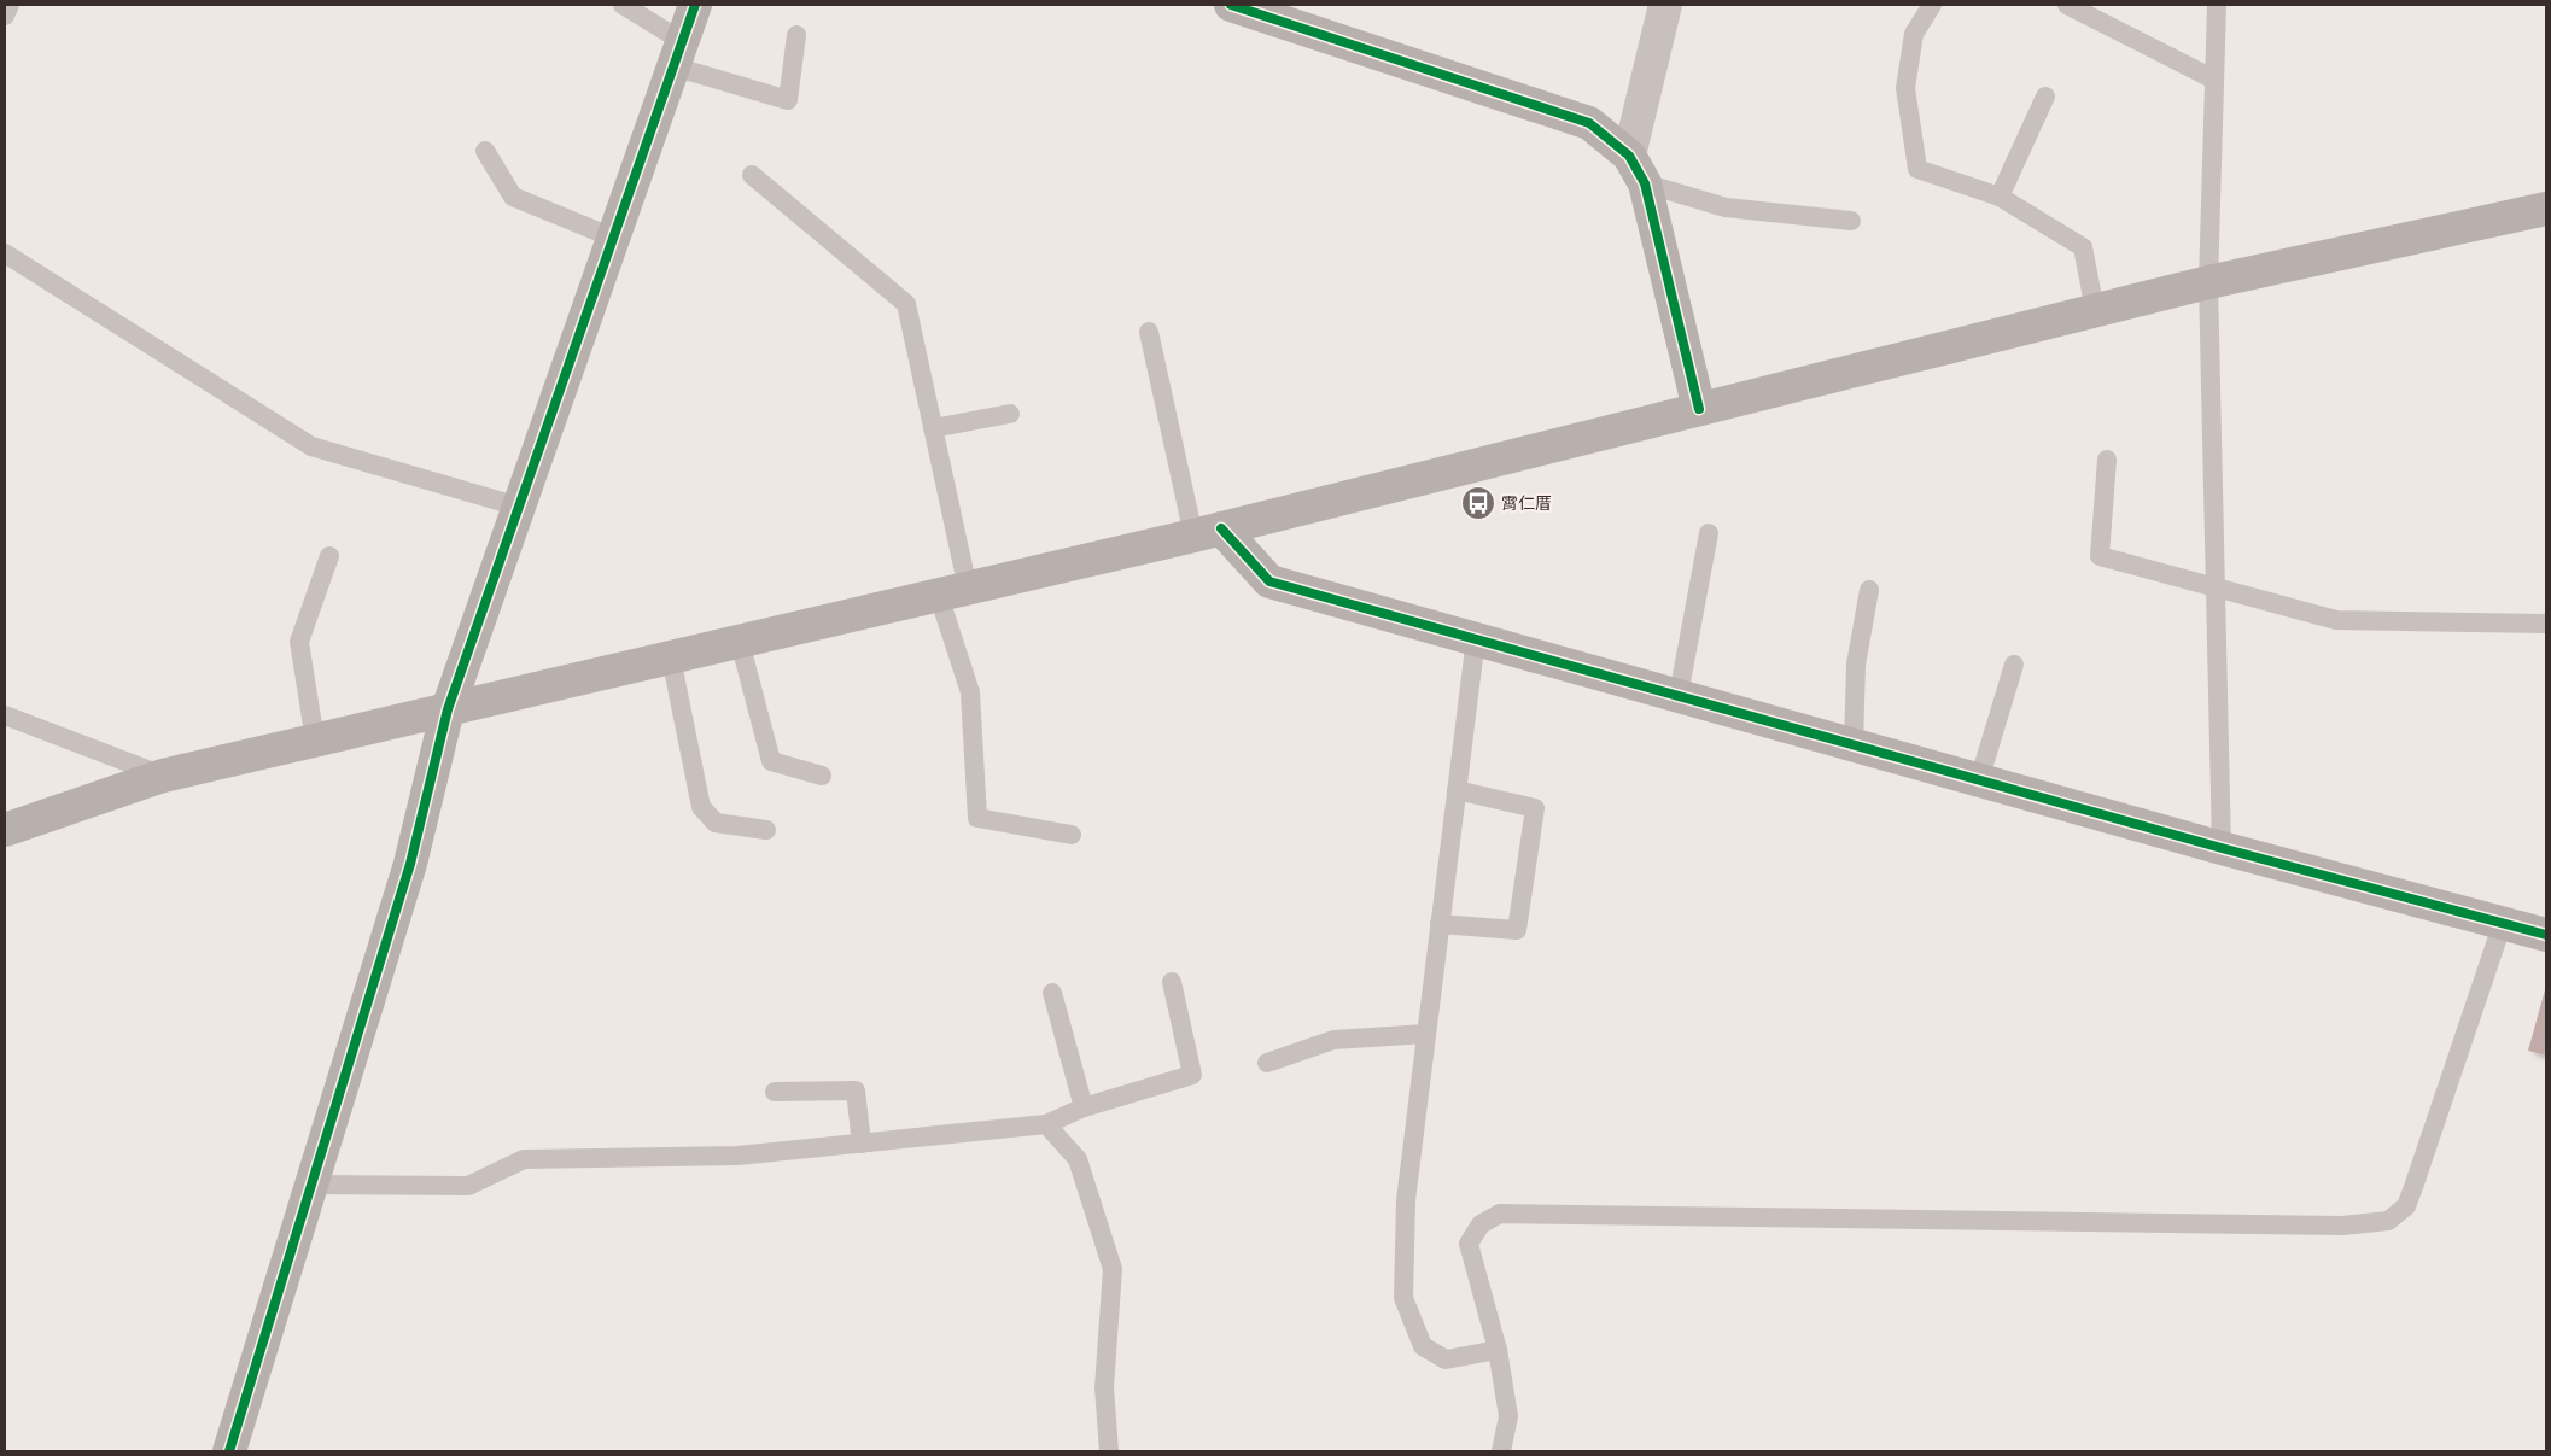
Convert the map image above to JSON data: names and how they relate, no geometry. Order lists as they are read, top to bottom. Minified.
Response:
{"places":{"bus stop":["霄仁厝"]}}
